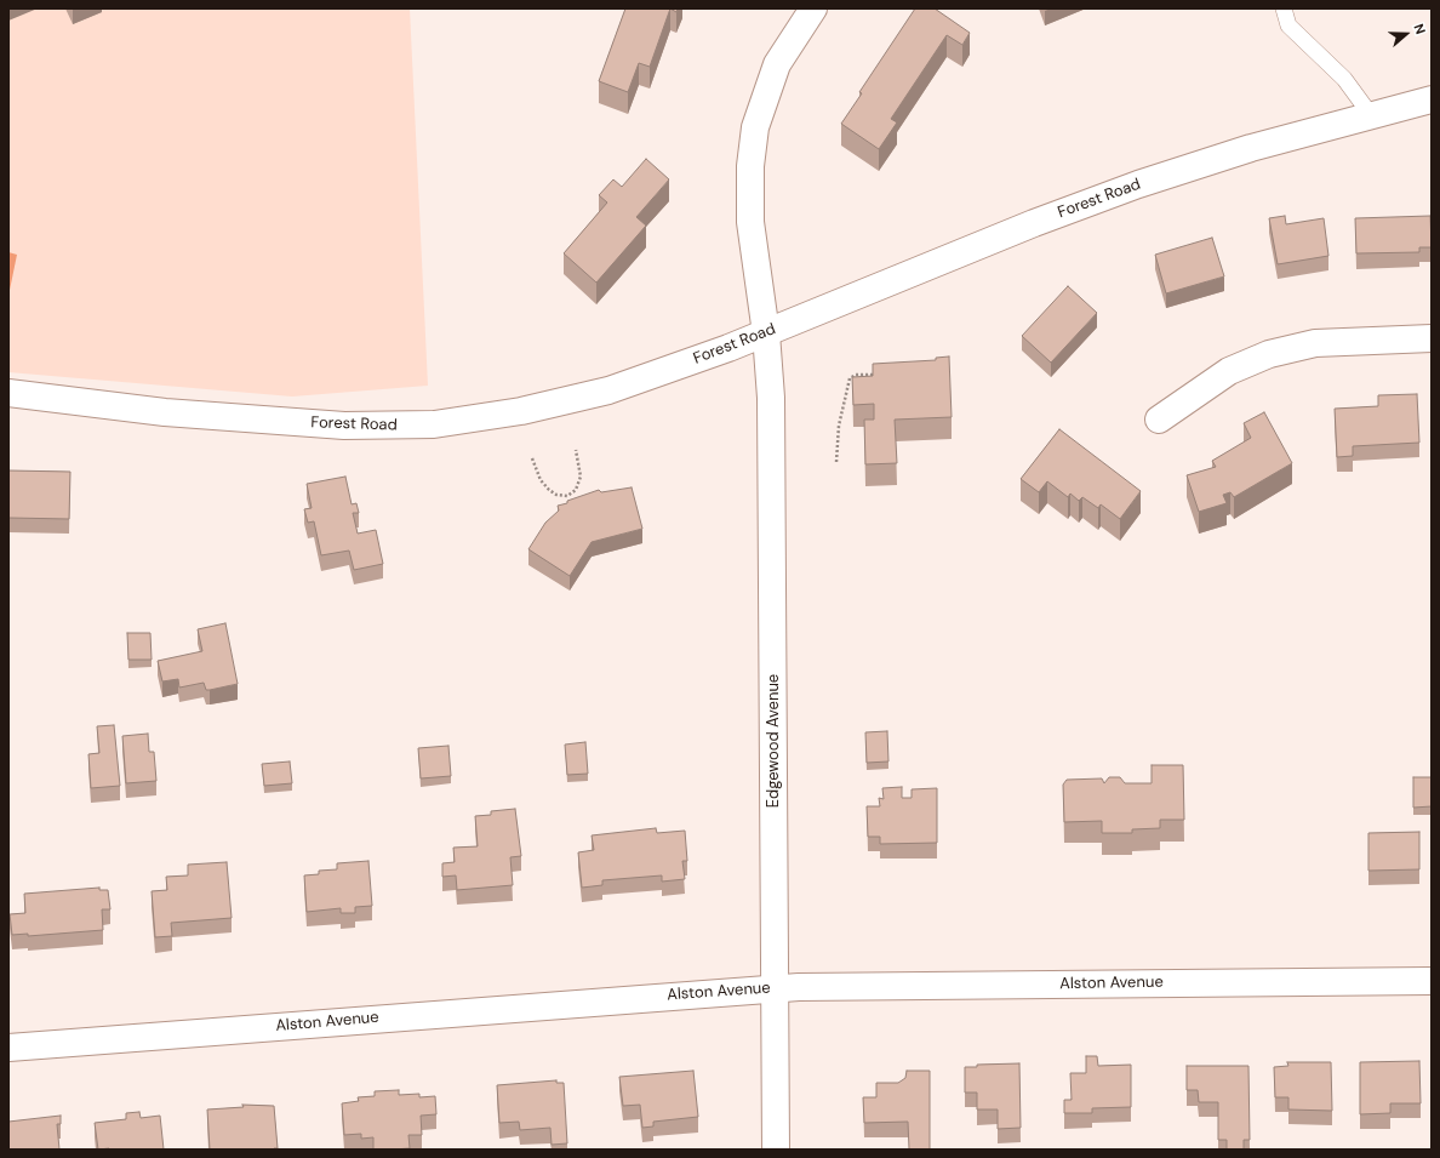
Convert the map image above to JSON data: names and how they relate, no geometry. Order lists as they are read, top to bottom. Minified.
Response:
{"streets":{"street":["Forest Road","Edgewood Avenue","Alston Avenue"]},"crossings":[["Forest Road","Edgewood Avenue"],["Edgewood Avenue","Alston Avenue"]],"north":"right"}
